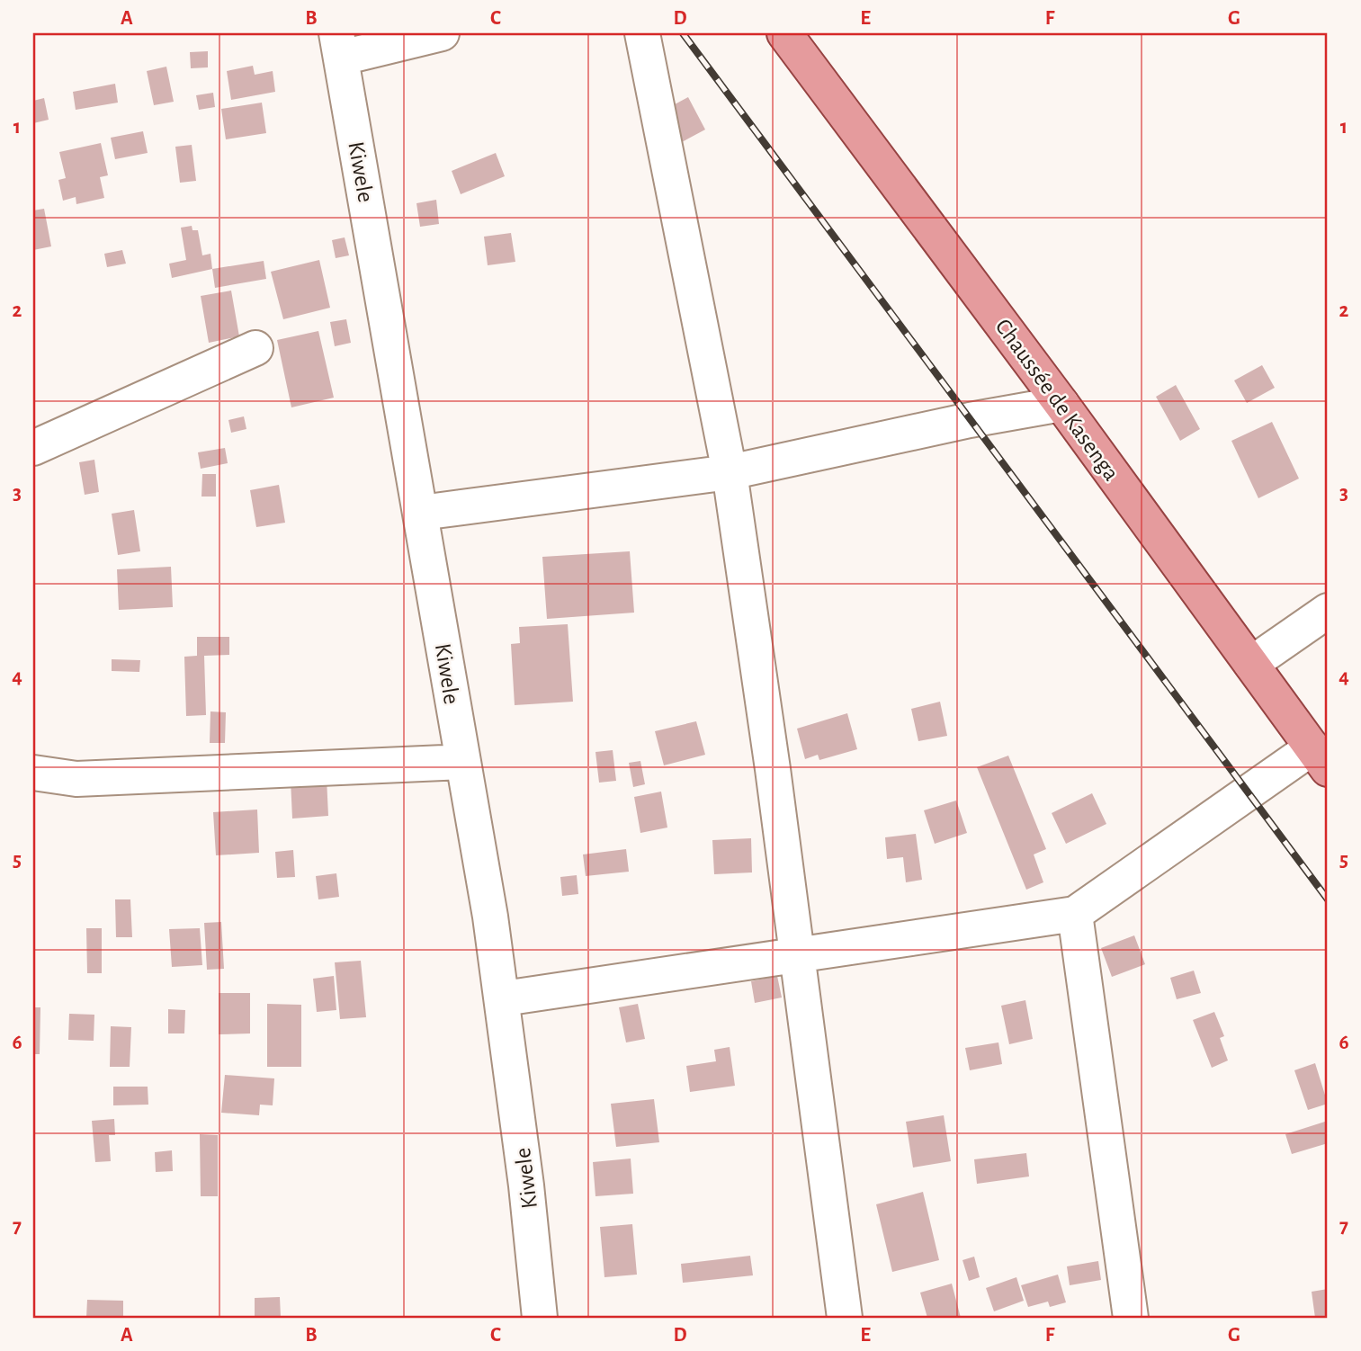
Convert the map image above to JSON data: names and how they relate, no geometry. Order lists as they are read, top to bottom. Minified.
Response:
{"streets":{"main road":["Chaussée de Kasenga"],"street":["Kiwele"]},"grid":{"columns":["A","B","C","D","E","F","G"],"rows":["1","2","3","4","5","6","7"]}}
